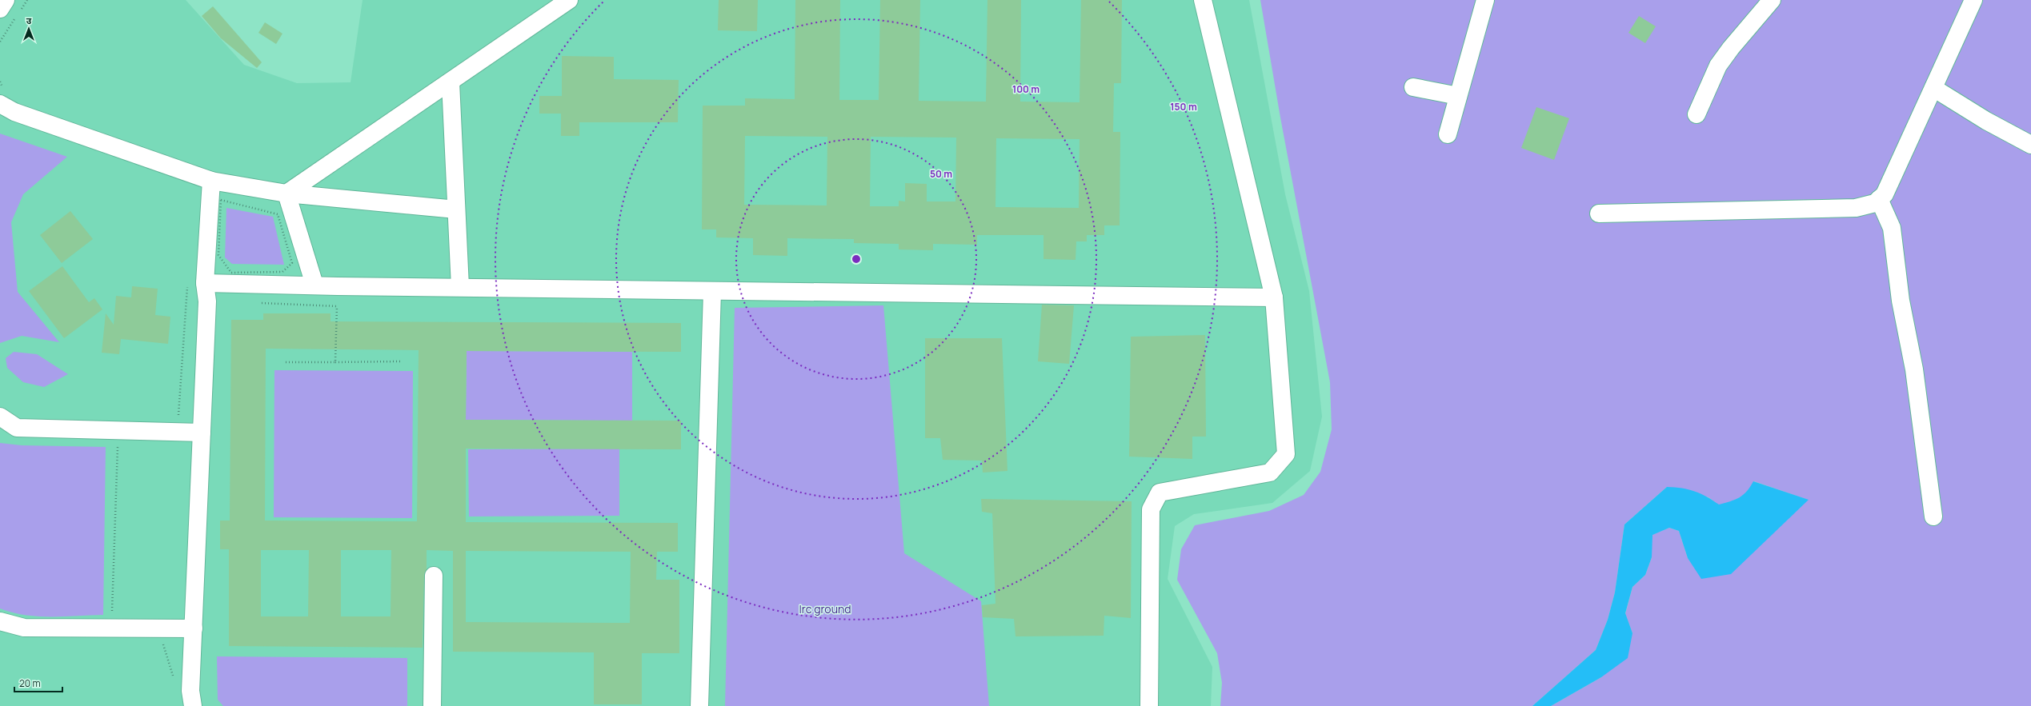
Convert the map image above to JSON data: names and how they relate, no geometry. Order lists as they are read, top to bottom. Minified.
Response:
{"parks":["lrc ground"],"scale_bar":"20 m","north":"top","rings":["100 m","150 m","50 m"]}
